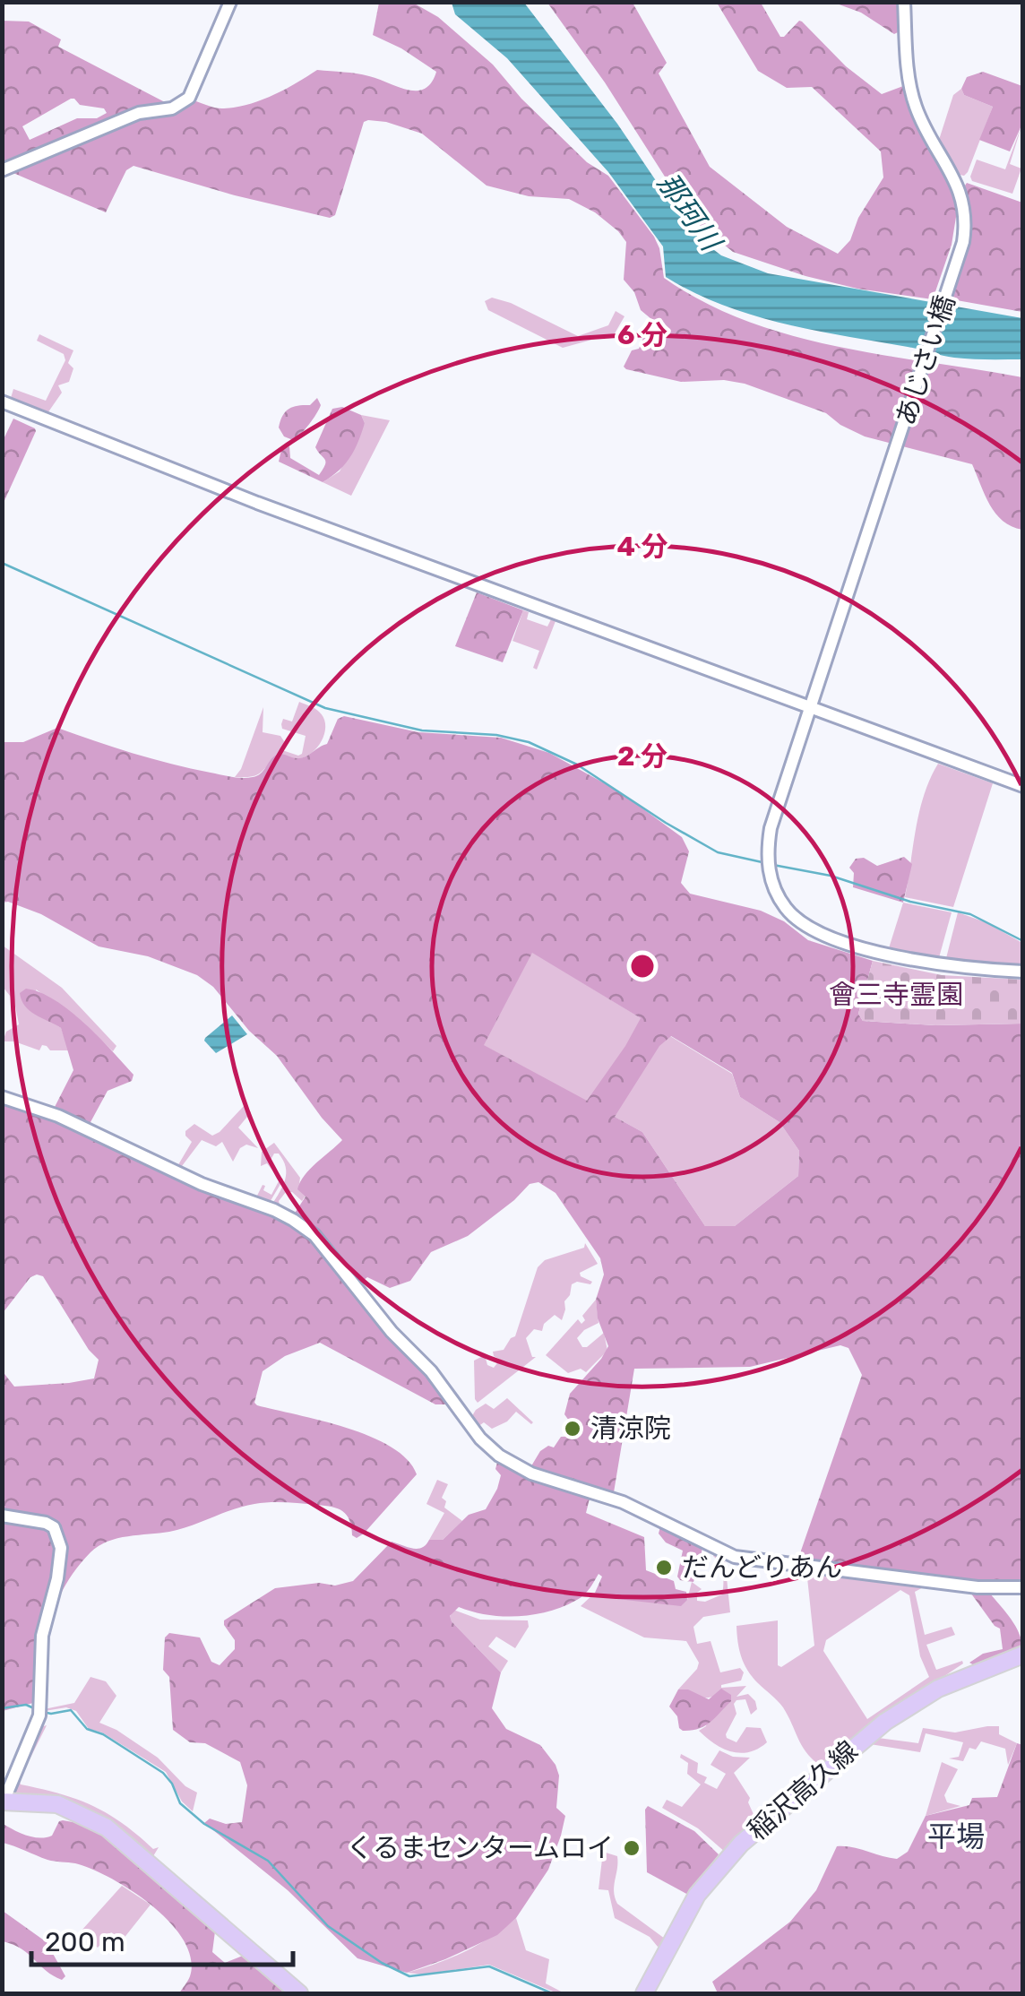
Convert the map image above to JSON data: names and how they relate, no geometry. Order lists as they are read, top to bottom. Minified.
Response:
{"streets":{"main road":["稲沢高久線"],"street":["あじさい橋"]},"districts":["平場"],"water":["那珂川"],"parks":["會三寺霊園"],"places":["清涼院","だんどりあん","くるまセンタームロイ"],"scale_bar":"200 m","rings":["6 分","4 分","2 分"]}
